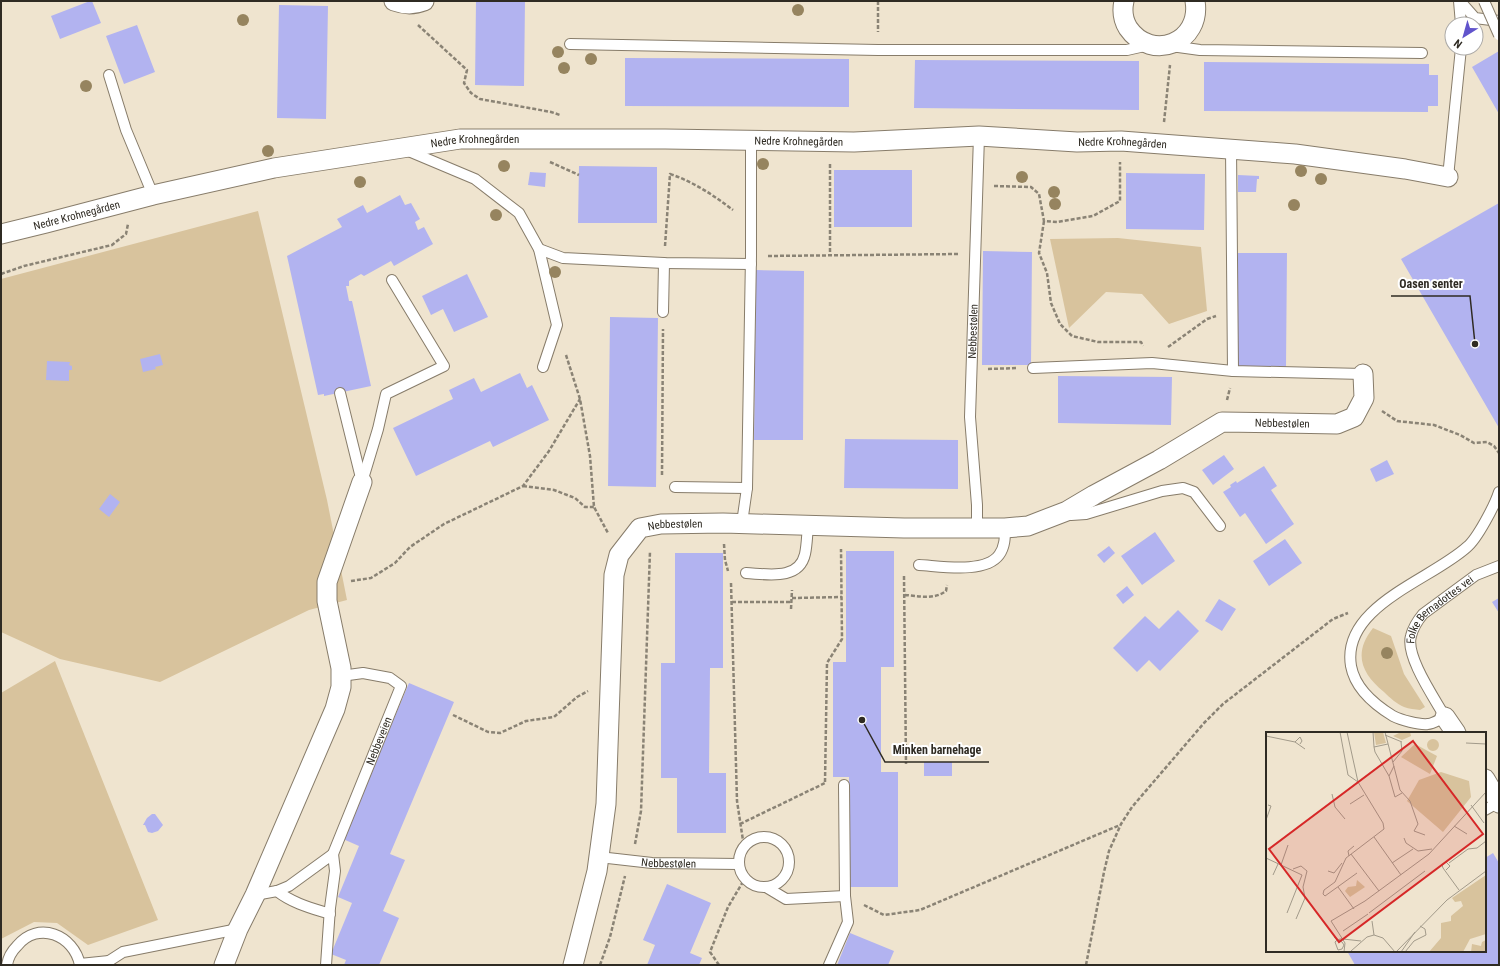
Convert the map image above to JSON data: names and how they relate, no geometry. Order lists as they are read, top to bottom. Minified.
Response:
{"streets":{"street":["Nedre Krohnegården","Nebbestølen","Folke Bernadottes vei"],"lane":["Nebbeveien"]},"crossings":[["Nedre Krohnegården","Nebbestølen"]],"places":["Oasen senter","Minken barnehage"],"north":"bottom left"}
